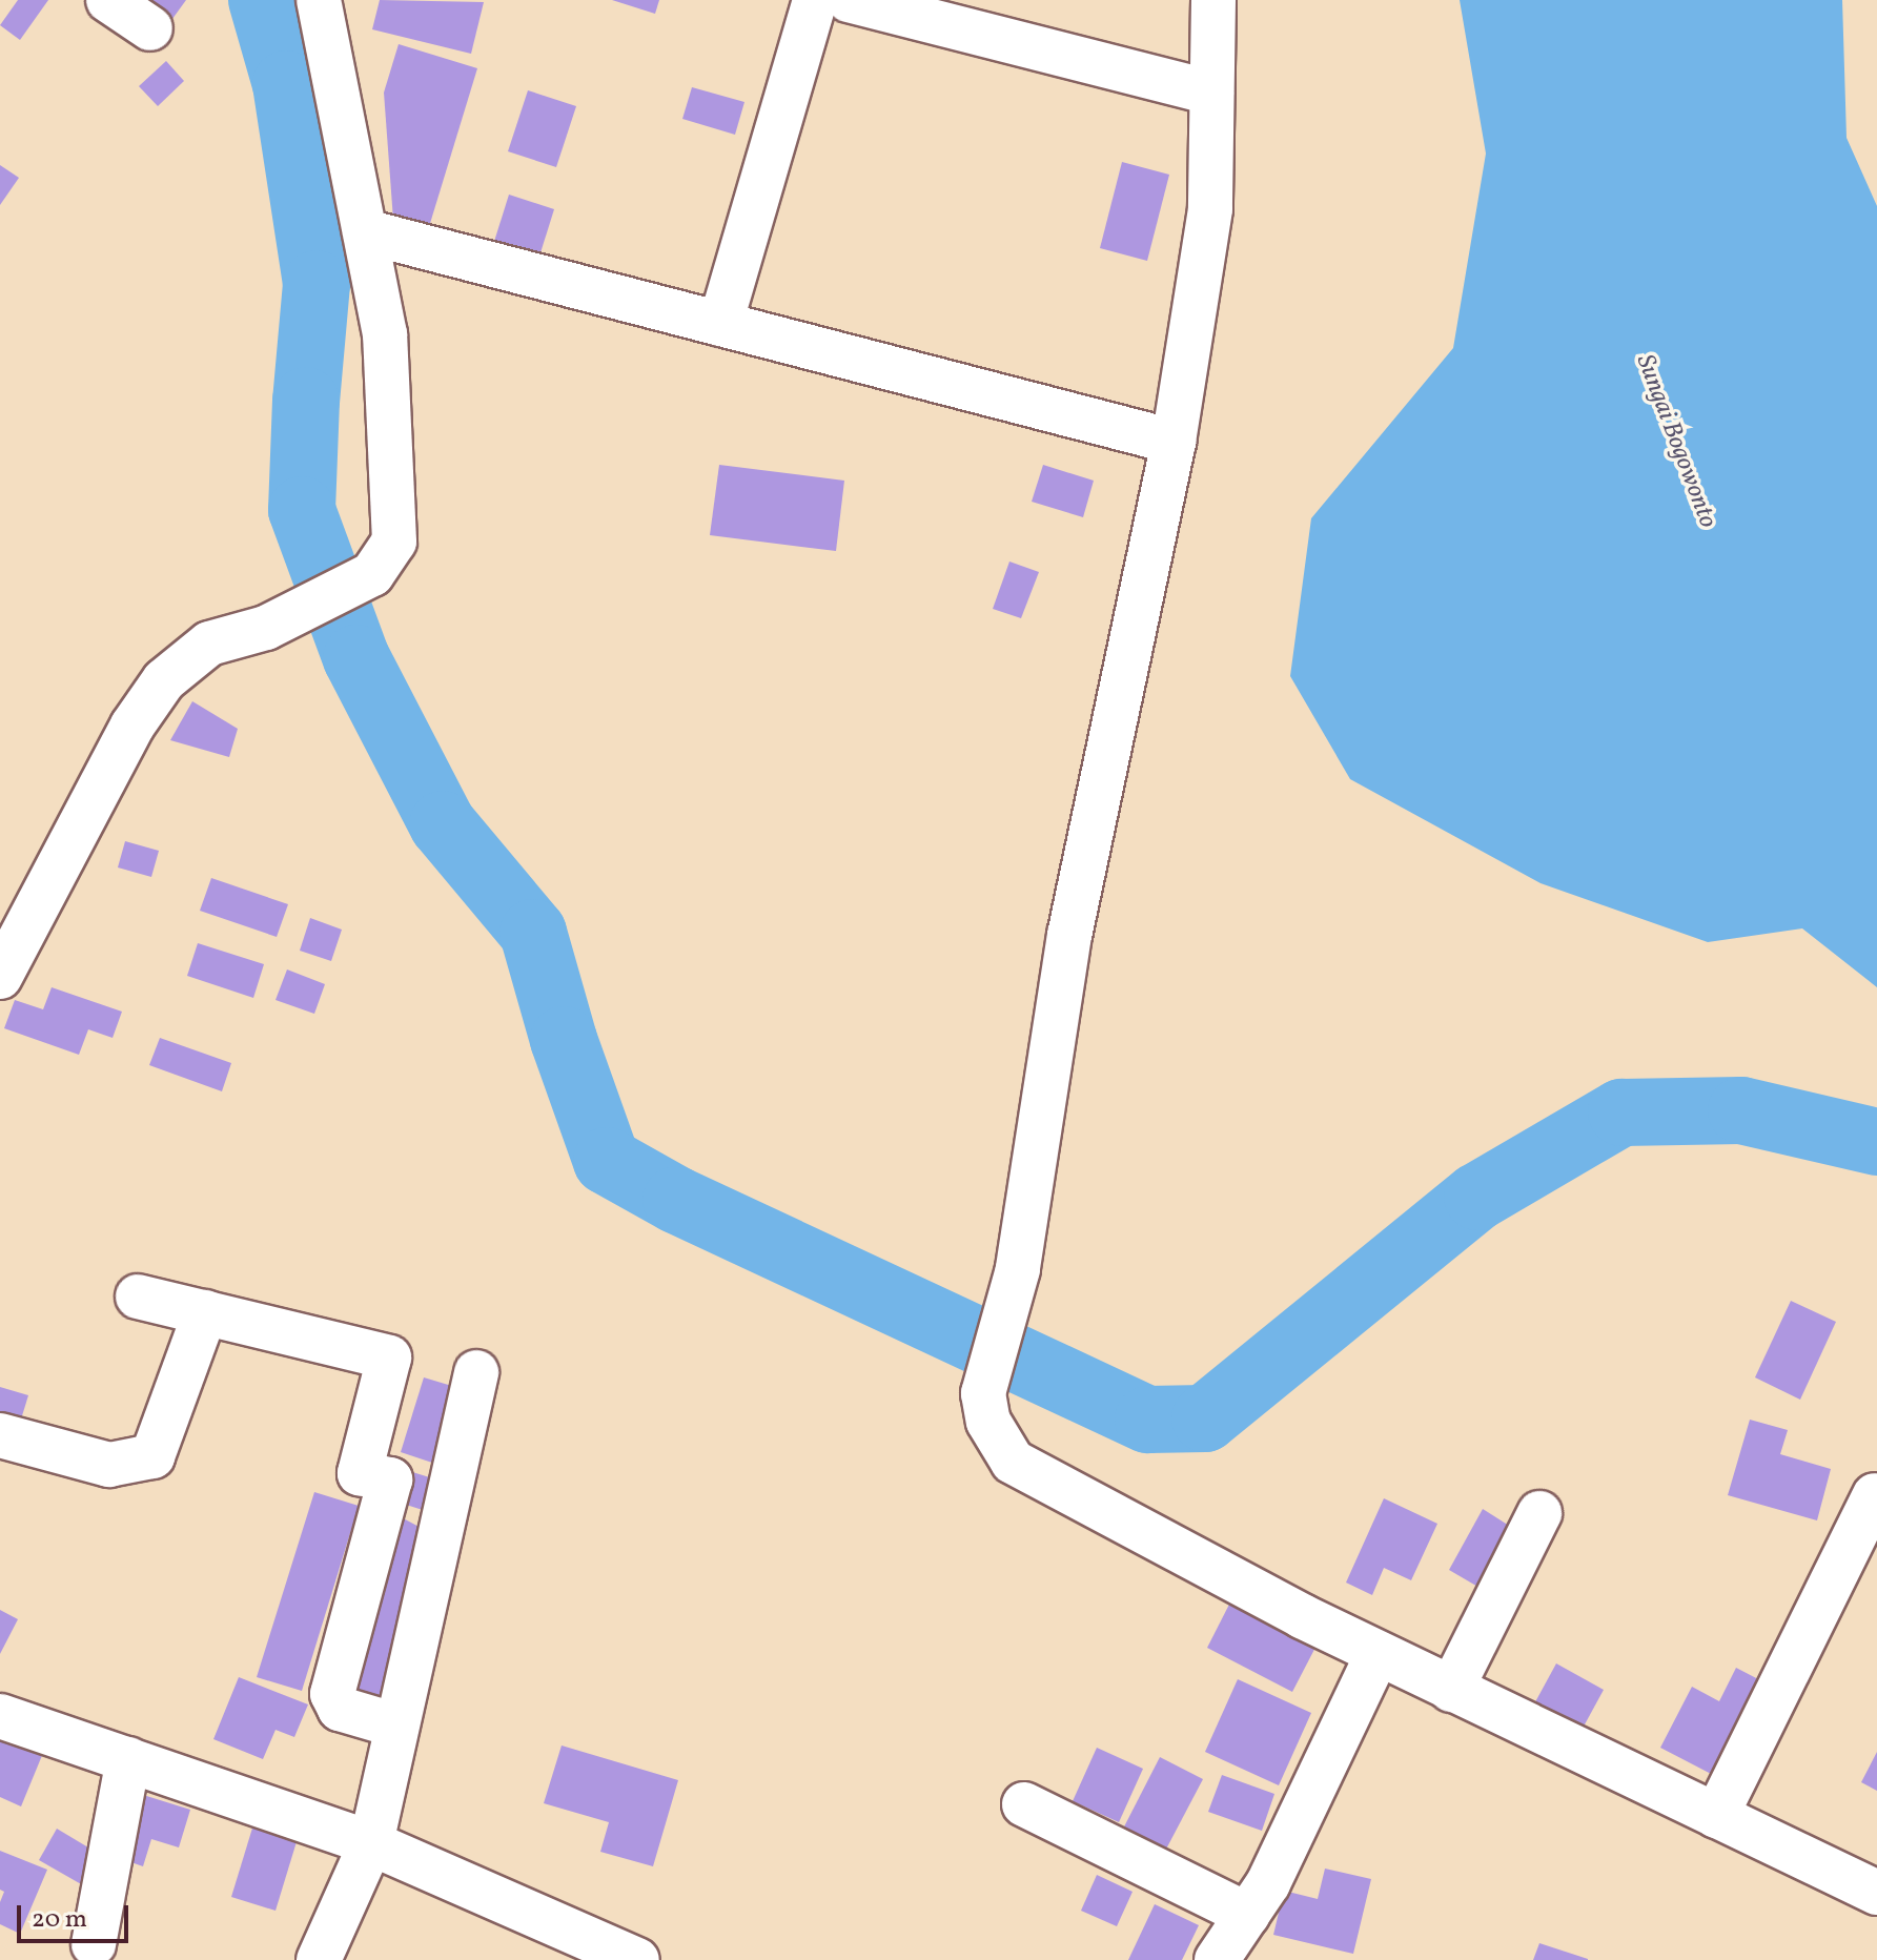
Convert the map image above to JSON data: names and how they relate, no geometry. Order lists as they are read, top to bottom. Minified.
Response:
{"water":["Sungai Bogowonto"],"scale_bar":"20 m"}
